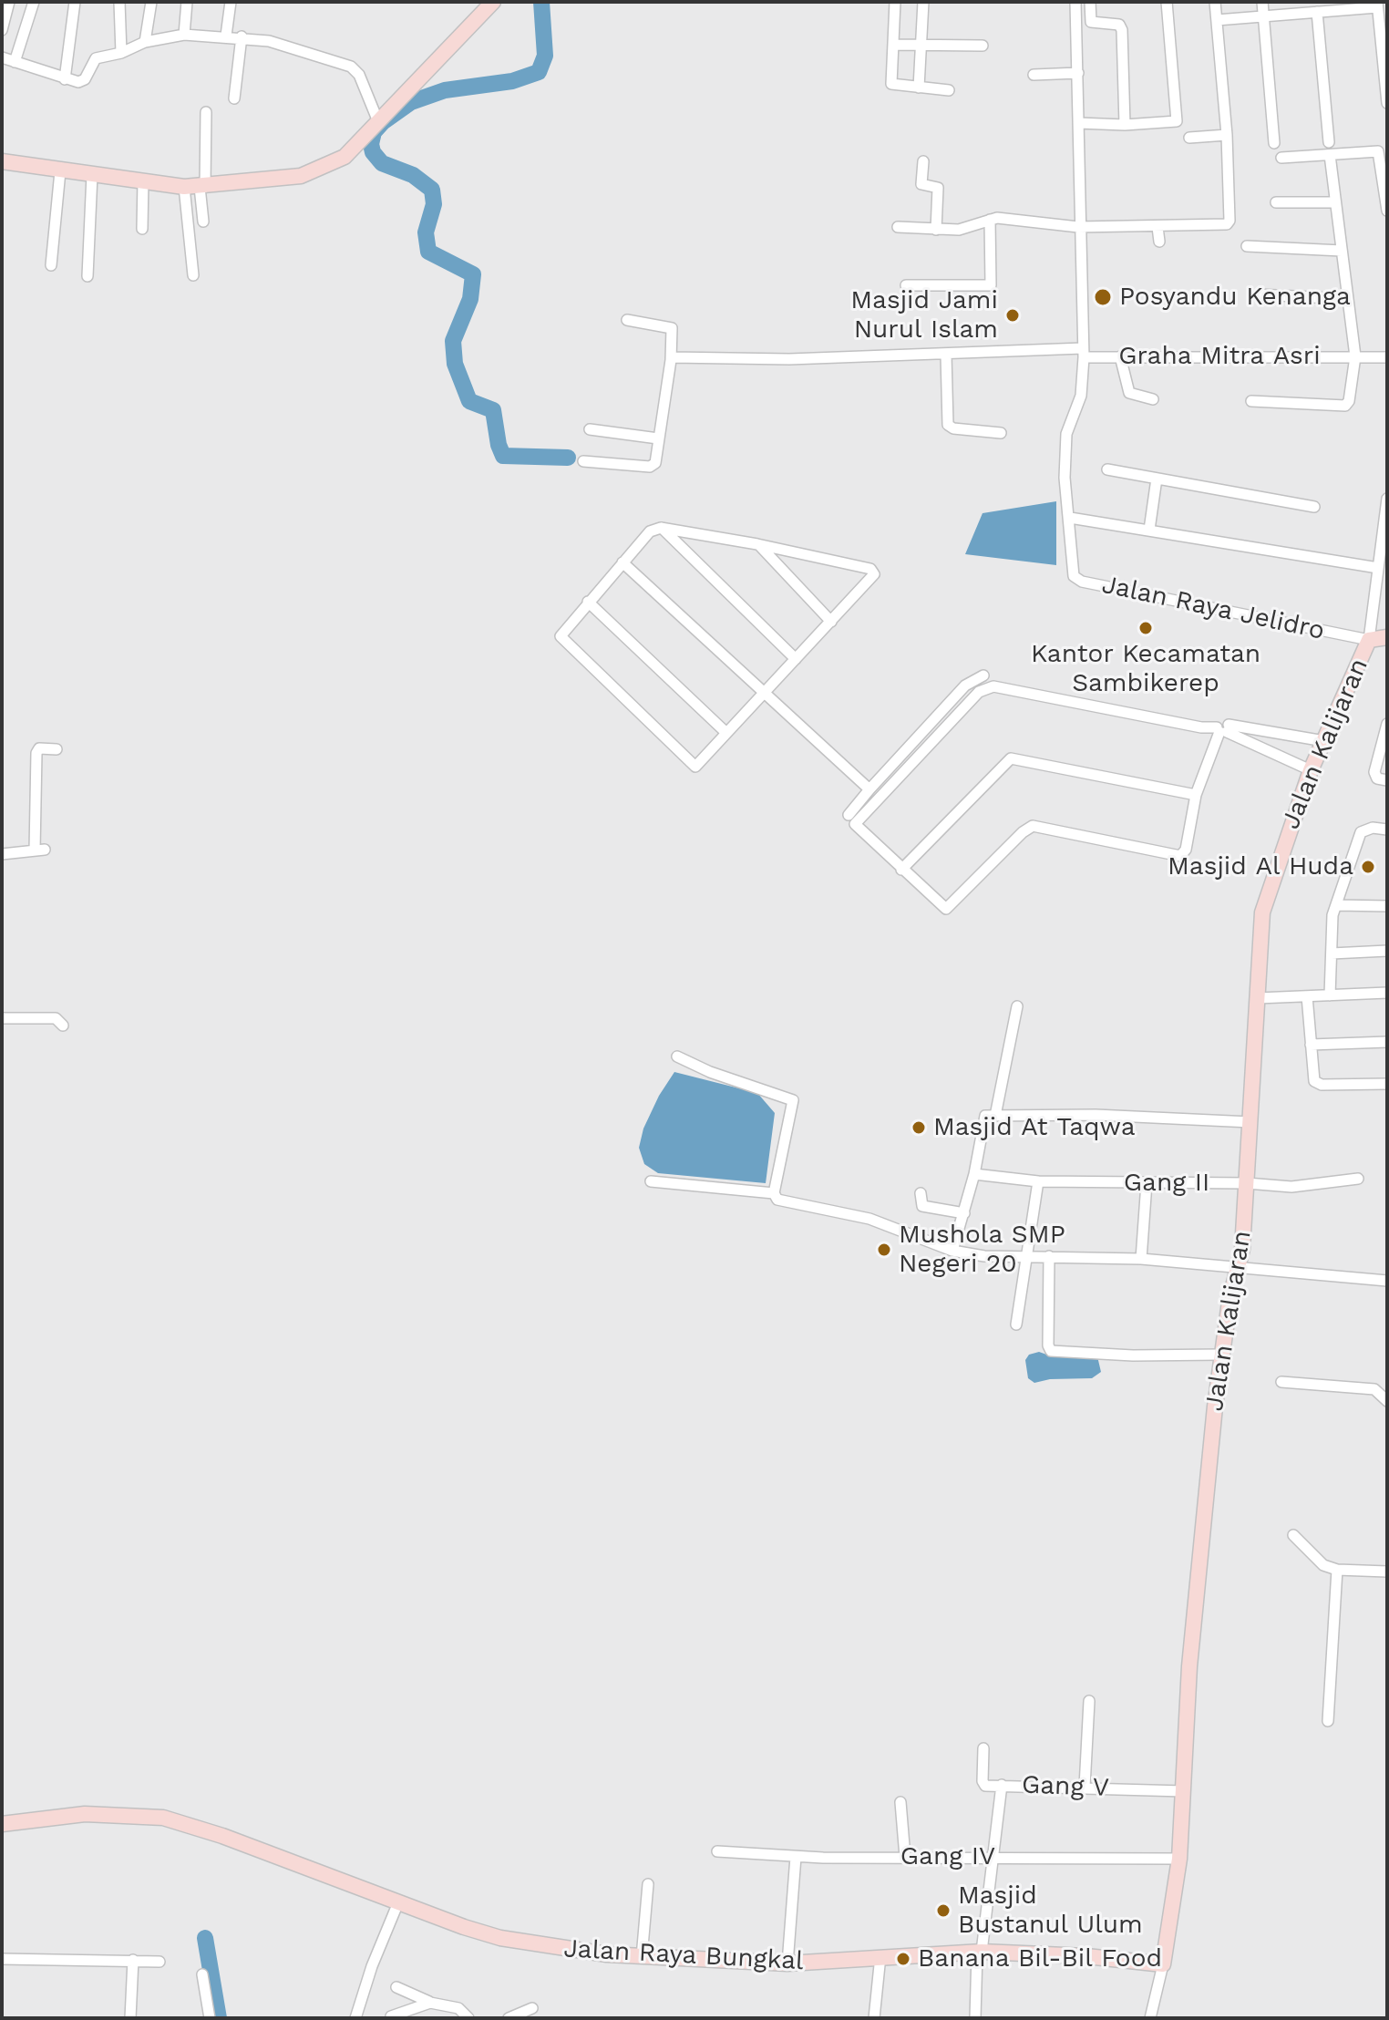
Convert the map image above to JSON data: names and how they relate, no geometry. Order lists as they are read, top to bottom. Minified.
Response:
{"streets":{"street":["Graha Mitra Asri","Jalan Raya Jelidro","Jalan Kalijaran","Gang II","Gang V","Gang IV","Jalan Raya Bungkal"]},"crossings":[["Jalan Raya Jelidro","Jalan Kalijaran"],["Jalan Kalijaran","Gang II"],["Jalan Kalijaran","Gang V"],["Jalan Kalijaran","Gang IV"],["Jalan Kalijaran","Jalan Raya Bungkal"]],"places":["Posyandu Kenanga","Masjid Jami Nurul Islam","Kantor Kecamatan Sambikerep","Masjid Al Huda","Masjid At Taqwa","Mushola SMP Negeri 20","Masjid Bustanul Ulum","Banana Bil-Bil Food"]}
